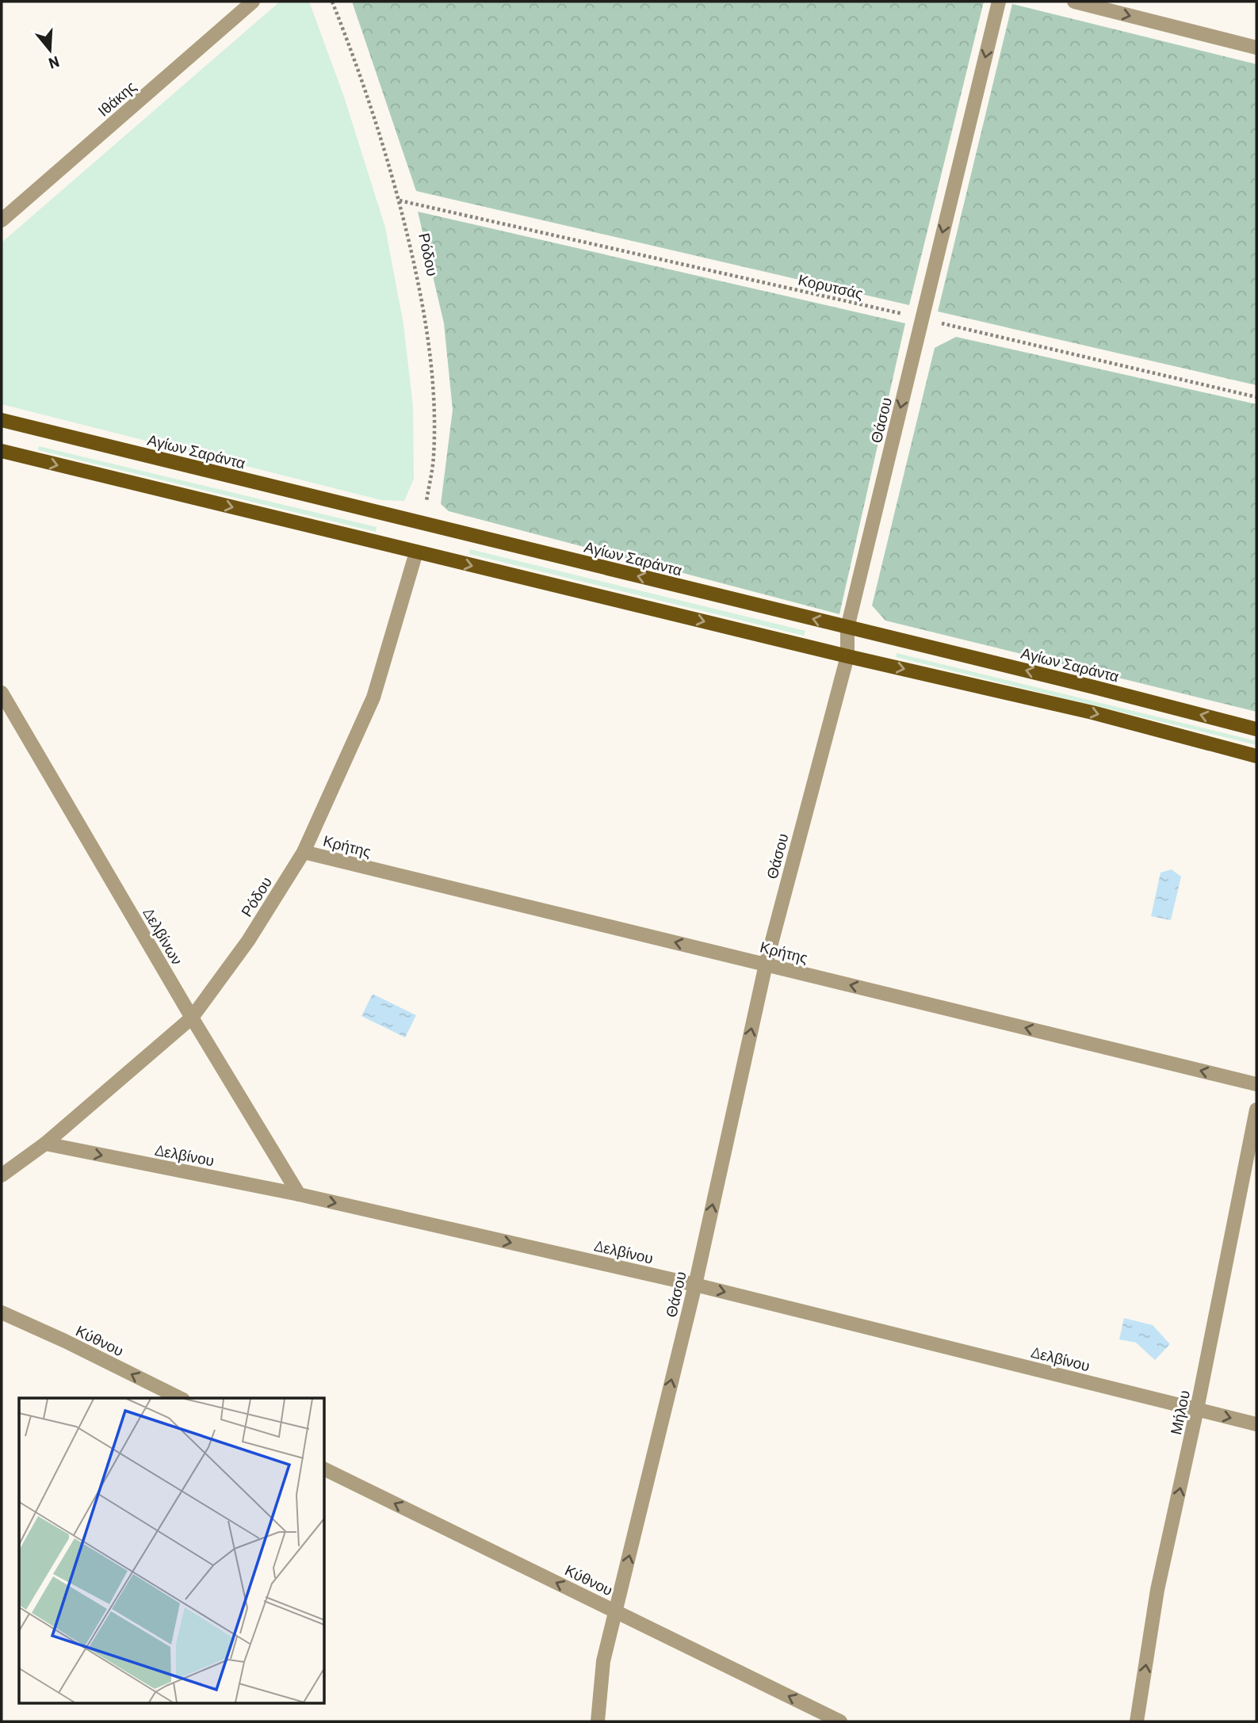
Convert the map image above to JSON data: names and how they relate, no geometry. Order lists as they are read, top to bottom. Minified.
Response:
{"streets":{"main road":["Αγίων Σαράντα"],"street":["Ιθάκης","Ρόδου","Θάσου","Κρήτης","Δελβίνων","Δελβίνου","Κύθνου","Μήλου"],"path":["Κορυτσάς"]},"crossings":[["Ρόδου","Κορυτσάς"],["Ρόδου","Αγίων Σαράντα"],["Ρόδου","Κρήτης"],["Ρόδου","Δελβίνων"],["Ρόδου","Δελβίνου"],["Κορυτσάς","Θάσου"],["Θάσου","Αγίων Σαράντα"],["Θάσου","Κρήτης"],["Θάσου","Δελβίνου"],["Θάσου","Κύθνου"],["Δελβίνων","Δελβίνου"],["Δελβίνου","Μήλου"]],"one_way":["Κρήτης","Δελβίνου","Κύθνου","Μήλου"],"north":"bottom"}
